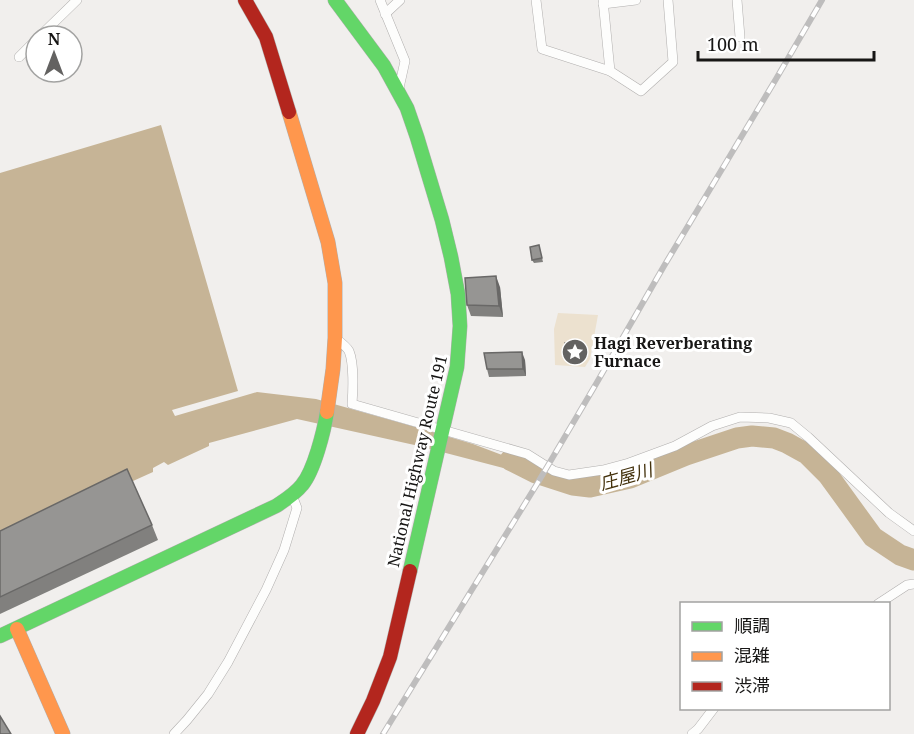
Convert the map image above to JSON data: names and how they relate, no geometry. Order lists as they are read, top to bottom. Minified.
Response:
{"streets":{"main road":["National Highway Route 191"]},"water":["庄屋川"],"places":{"place":["Hagi Reverberating Furnace"]},"legend":["順調","混雑","渋滞"],"scale_bar":"100 m","north":"top"}
